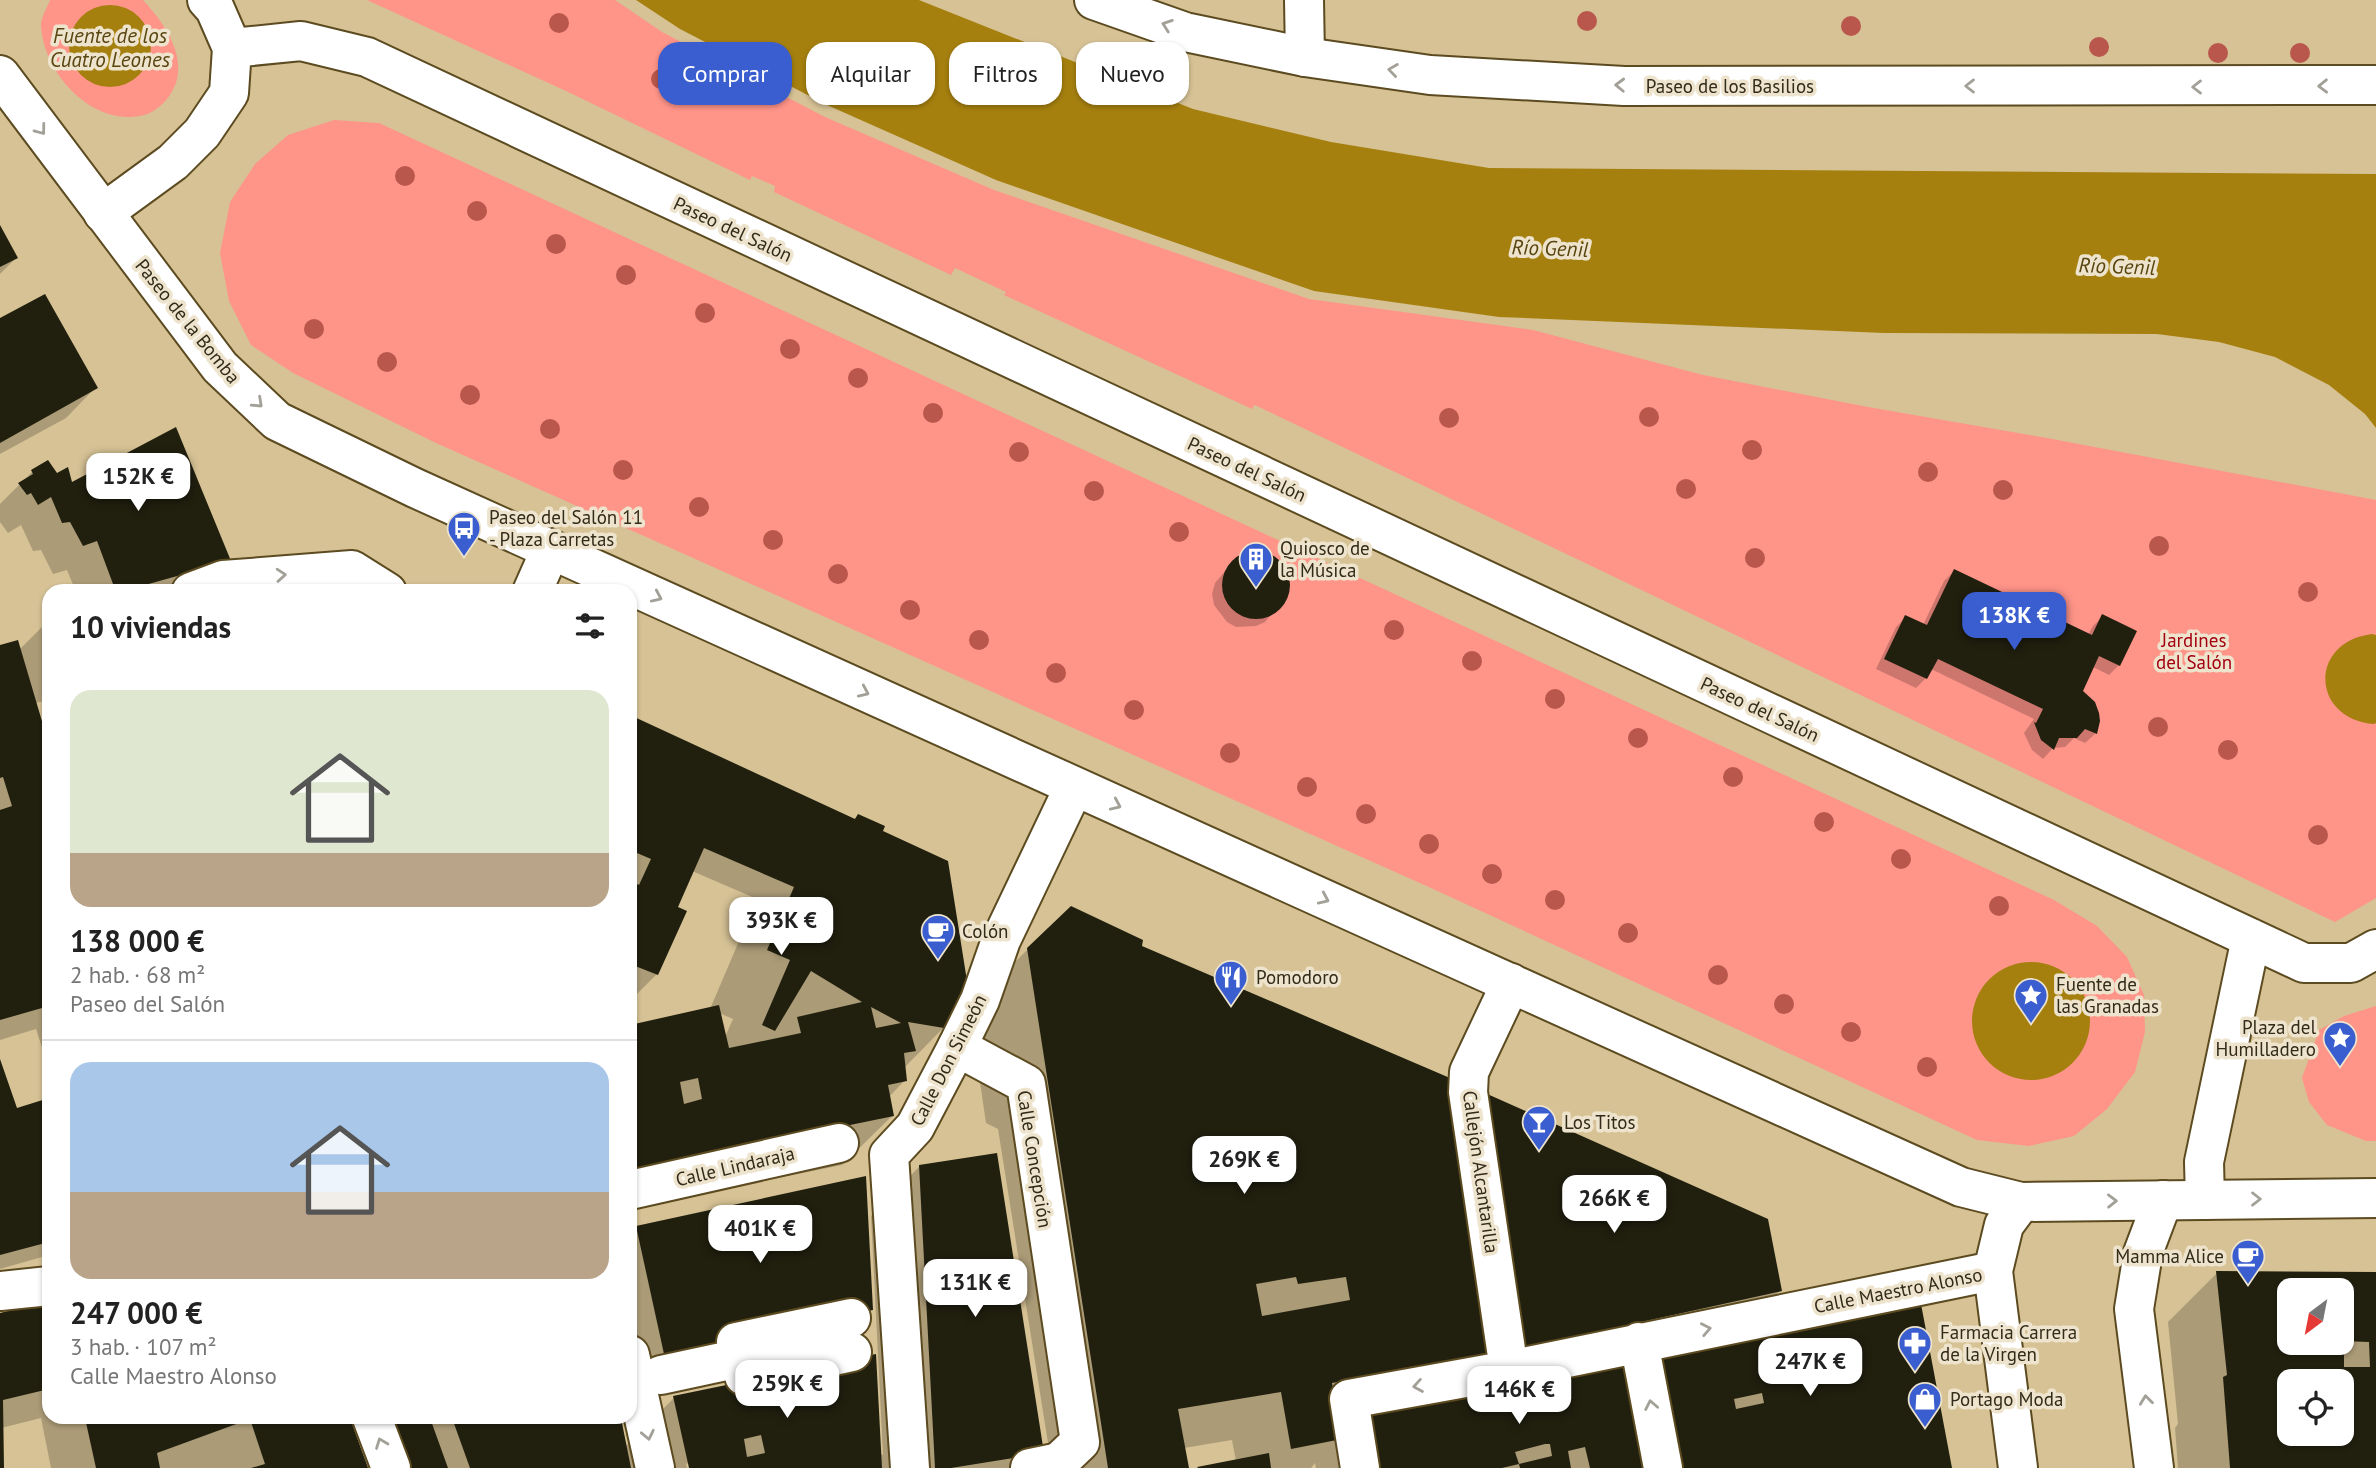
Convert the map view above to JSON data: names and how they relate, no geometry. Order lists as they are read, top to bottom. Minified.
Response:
{"streets":{"street":["Paseo de los Basilios","Paseo del Salón","Paseo de la Bomba","Calle Don Simeón","Calle Concepción","Calle Lindaraja","Callejón Alcantarilla","Calle Maestro Alonso"]},"crossings":[["Calle Don Simeón","Calle Concepción"],["Callejón Alcantarilla","Calle Maestro Alonso"]],"one_way":["Paseo de los Basilios","Paseo de la Bomba"],"water":["Fuente de los Cuatro Leones","Río Genil"],"parks":["Jardines del Salón"],"places":{"bus stop":["Paseo del Salón 11 - Plaza Carretas"],"building":["Quiosco de la Música"],"cafe":["Colón","Mamma Alice"],"restaurant":["Pomodoro"],"place":["Fuente de las Granadas","Plaza del Humilladero"],"bar":["Los Titos"],"pharmacy":["Farmacia Carrera de la Virgen"],"shop":["Portago Moda"]},"north":"bottom left","page":{"chip":["Comprar","Alquilar","Filtros","Nuevo"],"price":["152K €","138K €","393K €","269K €","266K €","401K €","131K €","247K €","259K €","146K €"],"heading":"10 viviendas","list":[{"name":"138 000 €","note":"2 hab. · 68 m² · Paseo del Salón"},{"name":"247 000 €","note":"3 hab. · 107 m² · Calle Maestro Alonso"}]}}
